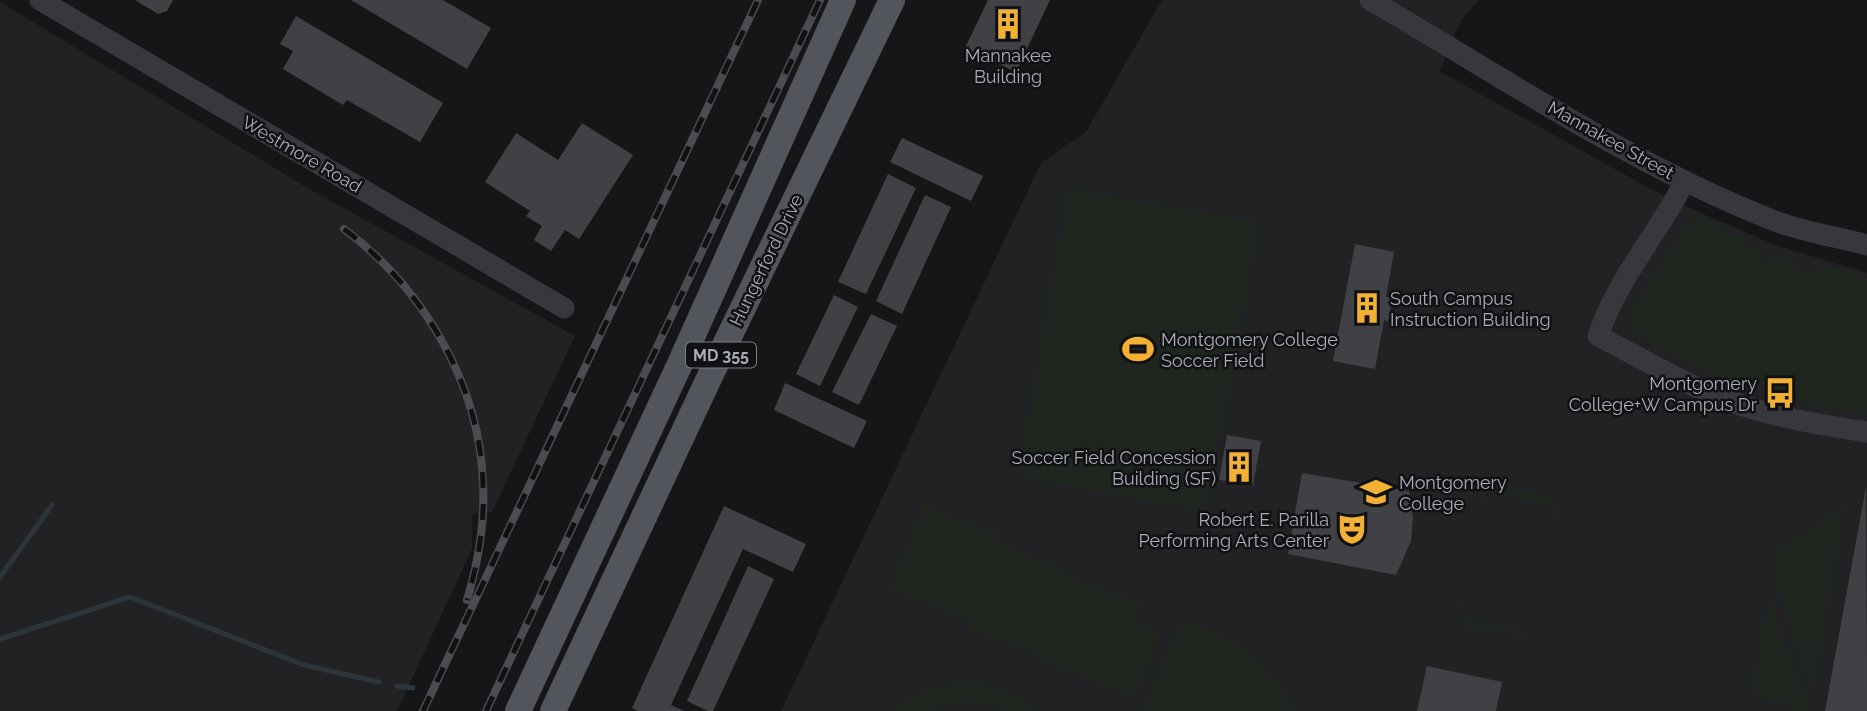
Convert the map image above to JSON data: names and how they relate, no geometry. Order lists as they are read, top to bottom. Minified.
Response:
{"streets":{"main road":["Hungerford Drive","MD 355"],"street":["Mannakee Street","Westmore Road"]},"places":{"building":["Mannakee Building","South Campus Instruction Building","Soccer Field Concession Building (SF)"],"sports":["Montgomery College Soccer Field"],"bus stop":["Montgomery College+W Campus Dr"],"school or university":["Montgomery College"],"theatre":["Robert E. Parilla Performing Arts Center"]}}
